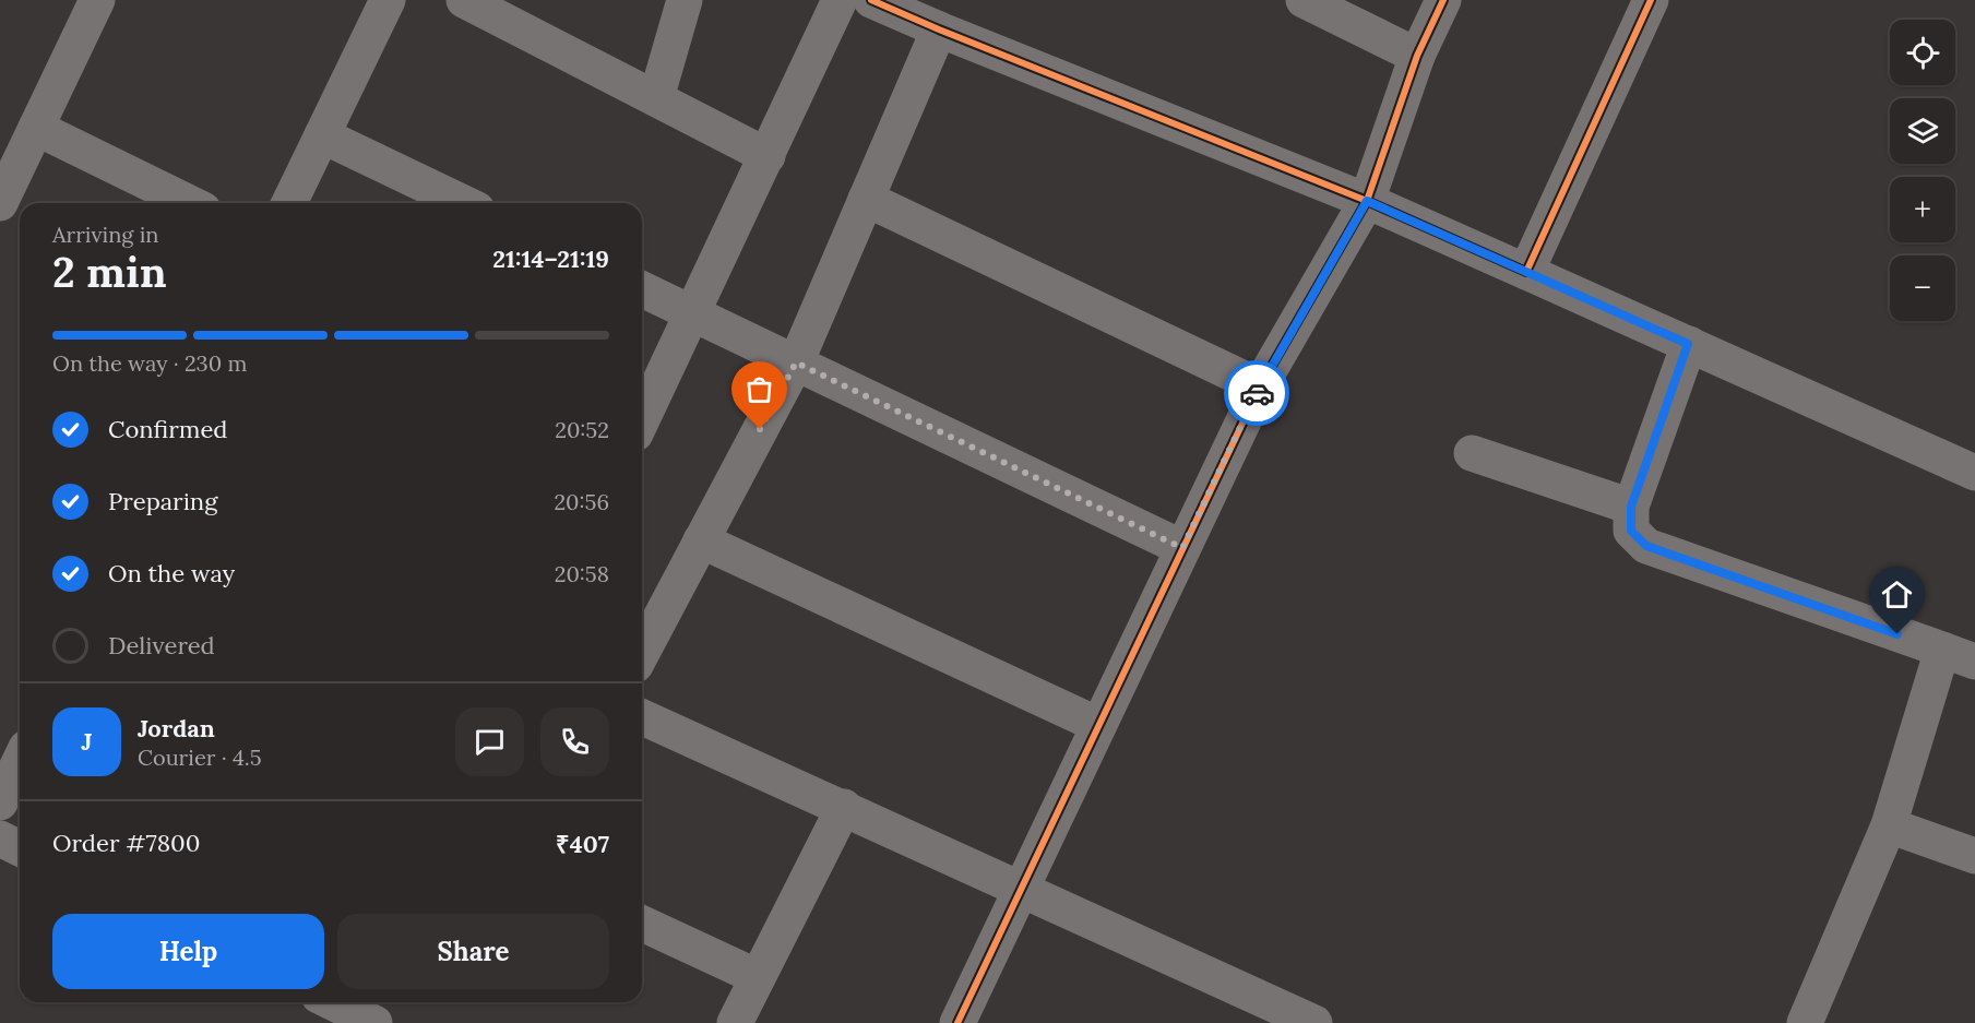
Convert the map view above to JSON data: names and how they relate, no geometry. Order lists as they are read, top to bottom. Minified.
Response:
{"page":{"map_buttons":["+","−"],"heading":["2 min","Arriving in","21:14–21:19"],"panel":["Jordan","Courier · 4.5","Order #7800","₹407"],"bar":"On the way · 230 m","list":[["Confirmed","20:52"],["Preparing","20:56"],["On the way","20:58"],"Delivered"],"round":"J","buttons":["Help","Share"]}}
